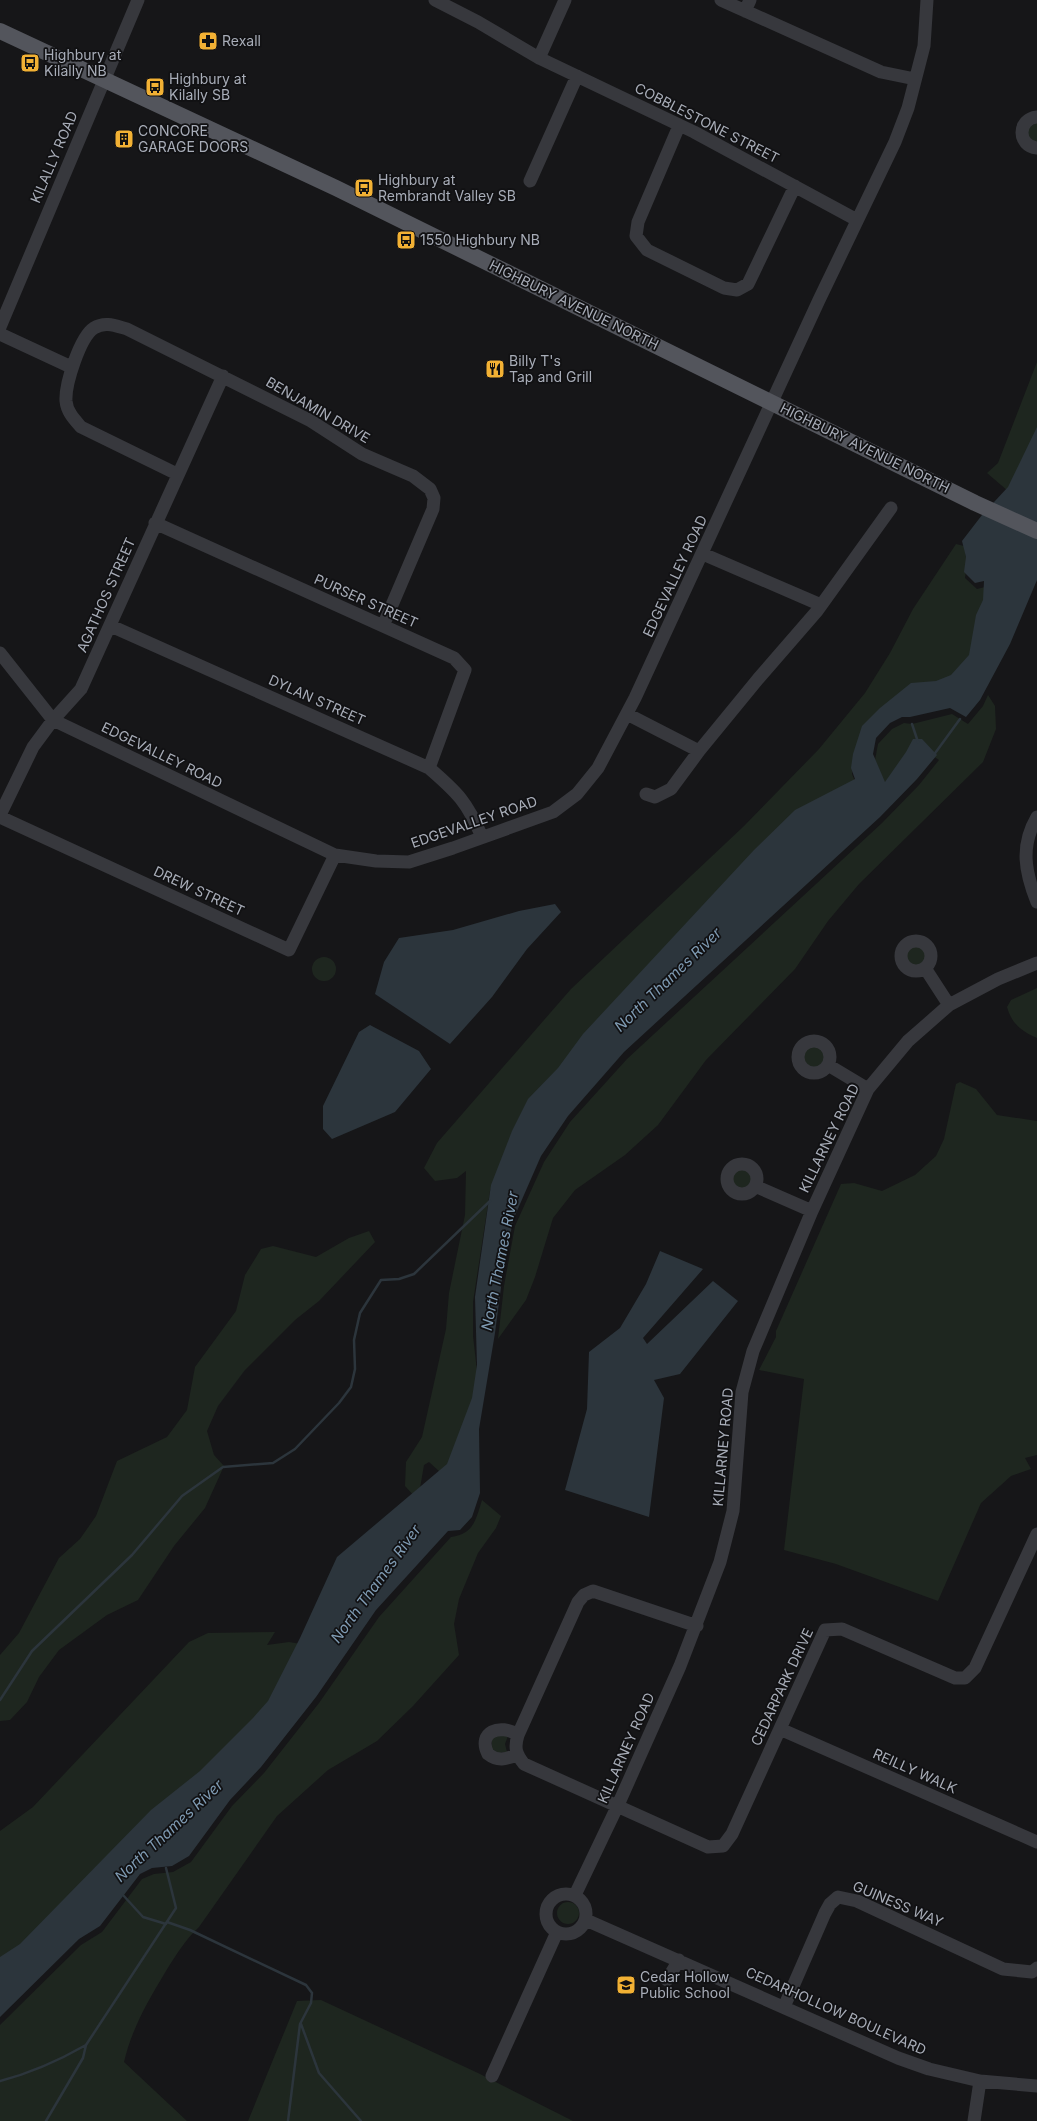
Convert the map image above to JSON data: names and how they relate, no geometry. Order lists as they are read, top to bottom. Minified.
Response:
{"streets":{"main road":["HIGHBURY AVENUE NORTH"],"street":["COBBLESTONE STREET","KILALLY ROAD","BENJAMIN DRIVE","EDGEVALLEY ROAD","AGATHOS STREET","PURSER STREET","DYLAN STREET","DREW STREET","KILLARNEY ROAD","CEDARPARK DRIVE","REILLY WALK","GUINESS WAY","CEDARHOLLOW BOULEVARD"]},"crossings":[["COBBLESTONE STREET","EDGEVALLEY ROAD"],["KILALLY ROAD","HIGHBURY AVENUE NORTH"],["HIGHBURY AVENUE NORTH","EDGEVALLEY ROAD"],["BENJAMIN DRIVE","AGATHOS STREET"],["BENJAMIN DRIVE","PURSER STREET"],["EDGEVALLEY ROAD","AGATHOS STREET"],["EDGEVALLEY ROAD","DYLAN STREET"],["EDGEVALLEY ROAD","DREW STREET"],["AGATHOS STREET","PURSER STREET"],["AGATHOS STREET","DYLAN STREET"],["AGATHOS STREET","DREW STREET"],["PURSER STREET","DYLAN STREET"],["KILLARNEY ROAD","CEDARPARK DRIVE"],["KILLARNEY ROAD","CEDARHOLLOW BOULEVARD"],["CEDARPARK DRIVE","REILLY WALK"],["GUINESS WAY","CEDARHOLLOW BOULEVARD"]],"water":["North Thames River"],"places":{"pharmacy":["Rexall"],"bus stop":["Highbury at Kilally NB","Highbury at Kilally SB","Highbury at Rembrandt Valley SB","1550 Highbury NB"],"building":["CONCORE GARAGE DOORS"],"restaurant":["Billy T's Tap and Grill"],"school or university":["Cedar Hollow Public School"]}}
